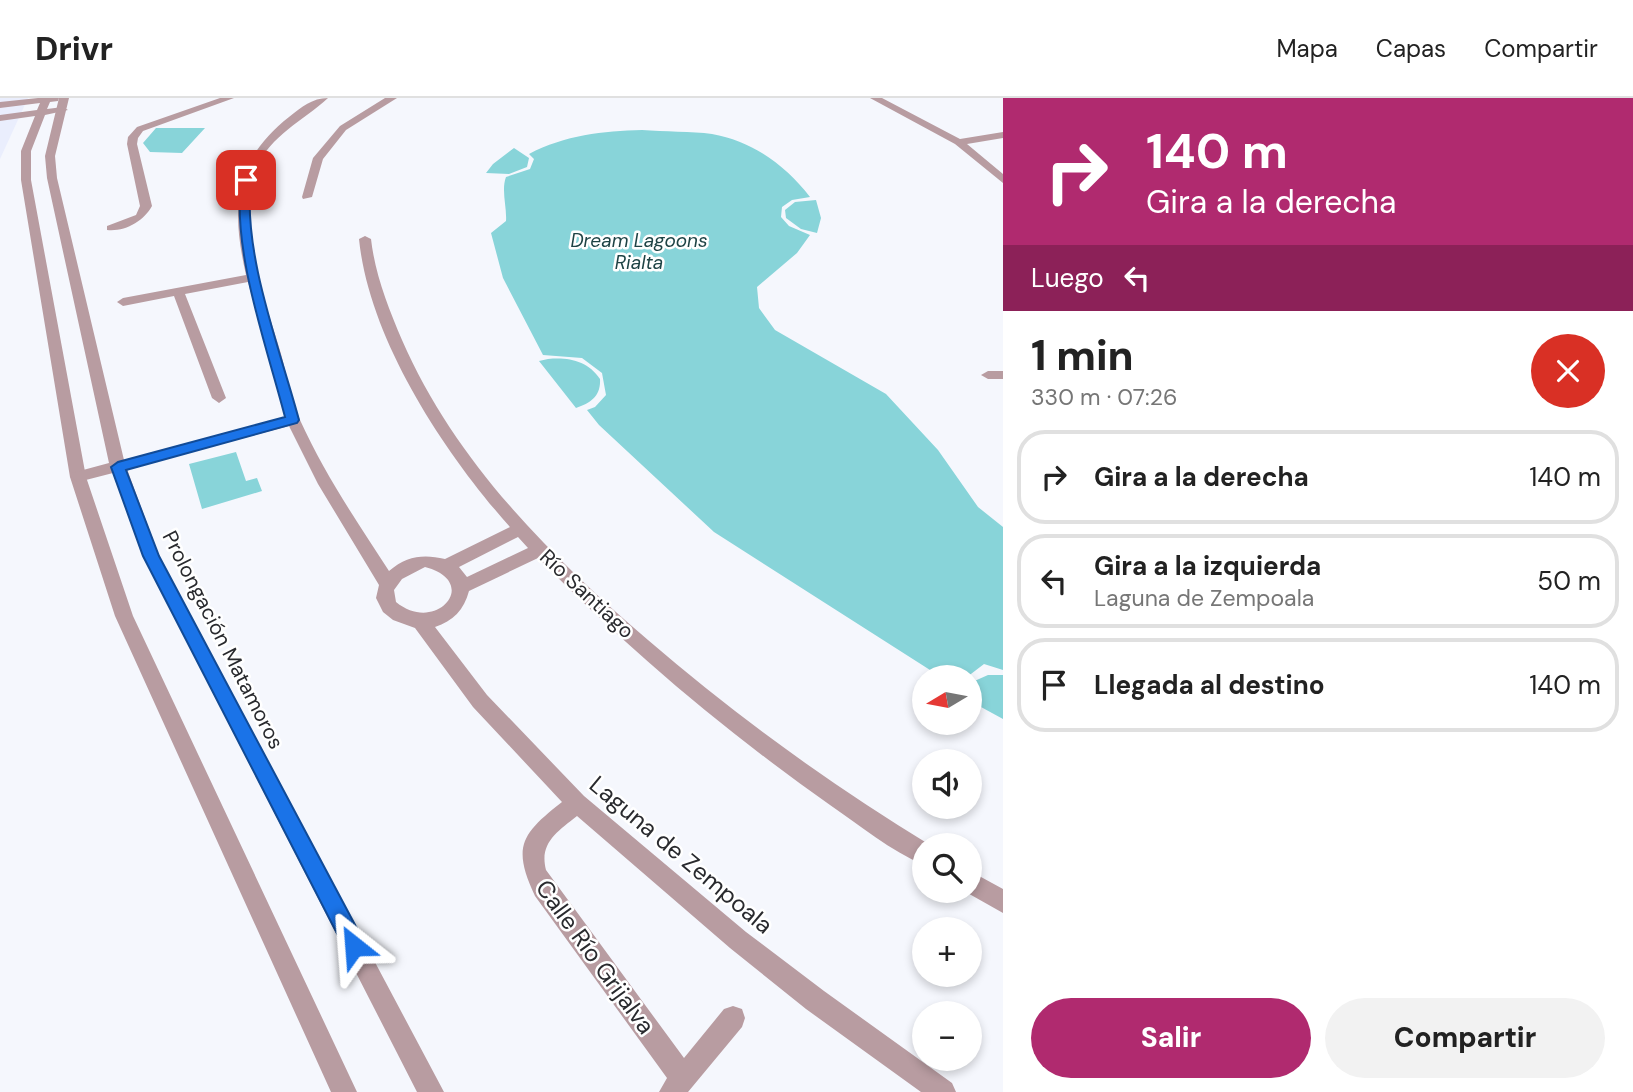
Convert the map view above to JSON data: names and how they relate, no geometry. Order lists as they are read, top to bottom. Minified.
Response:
{"streets":{"street":["Río Santiago","Prolongación Matamoros","Laguna de Zempoala","Calle Río Grijalva"]},"crossings":[["Laguna de Zempoala","Calle Río Grijalva"]],"water":["Dream Lagoons Rialta"],"north":"left","page":{"header":"Drivr","nav":["Mapa","Capas","Compartir"],"turn":["140 m","Gira a la derecha"],"then":"Luego","heading":["1 min","330 m · 07:26"],"list":[{"name":"Gira a la derecha","value":"140 m"},{"name":"Gira a la izquierda","note":"Laguna de Zempoala","value":"50 m"},{"name":"Llegada al destino","value":"140 m"}],"map_buttons":["+","−"],"buttons":["Salir","Compartir"]}}
